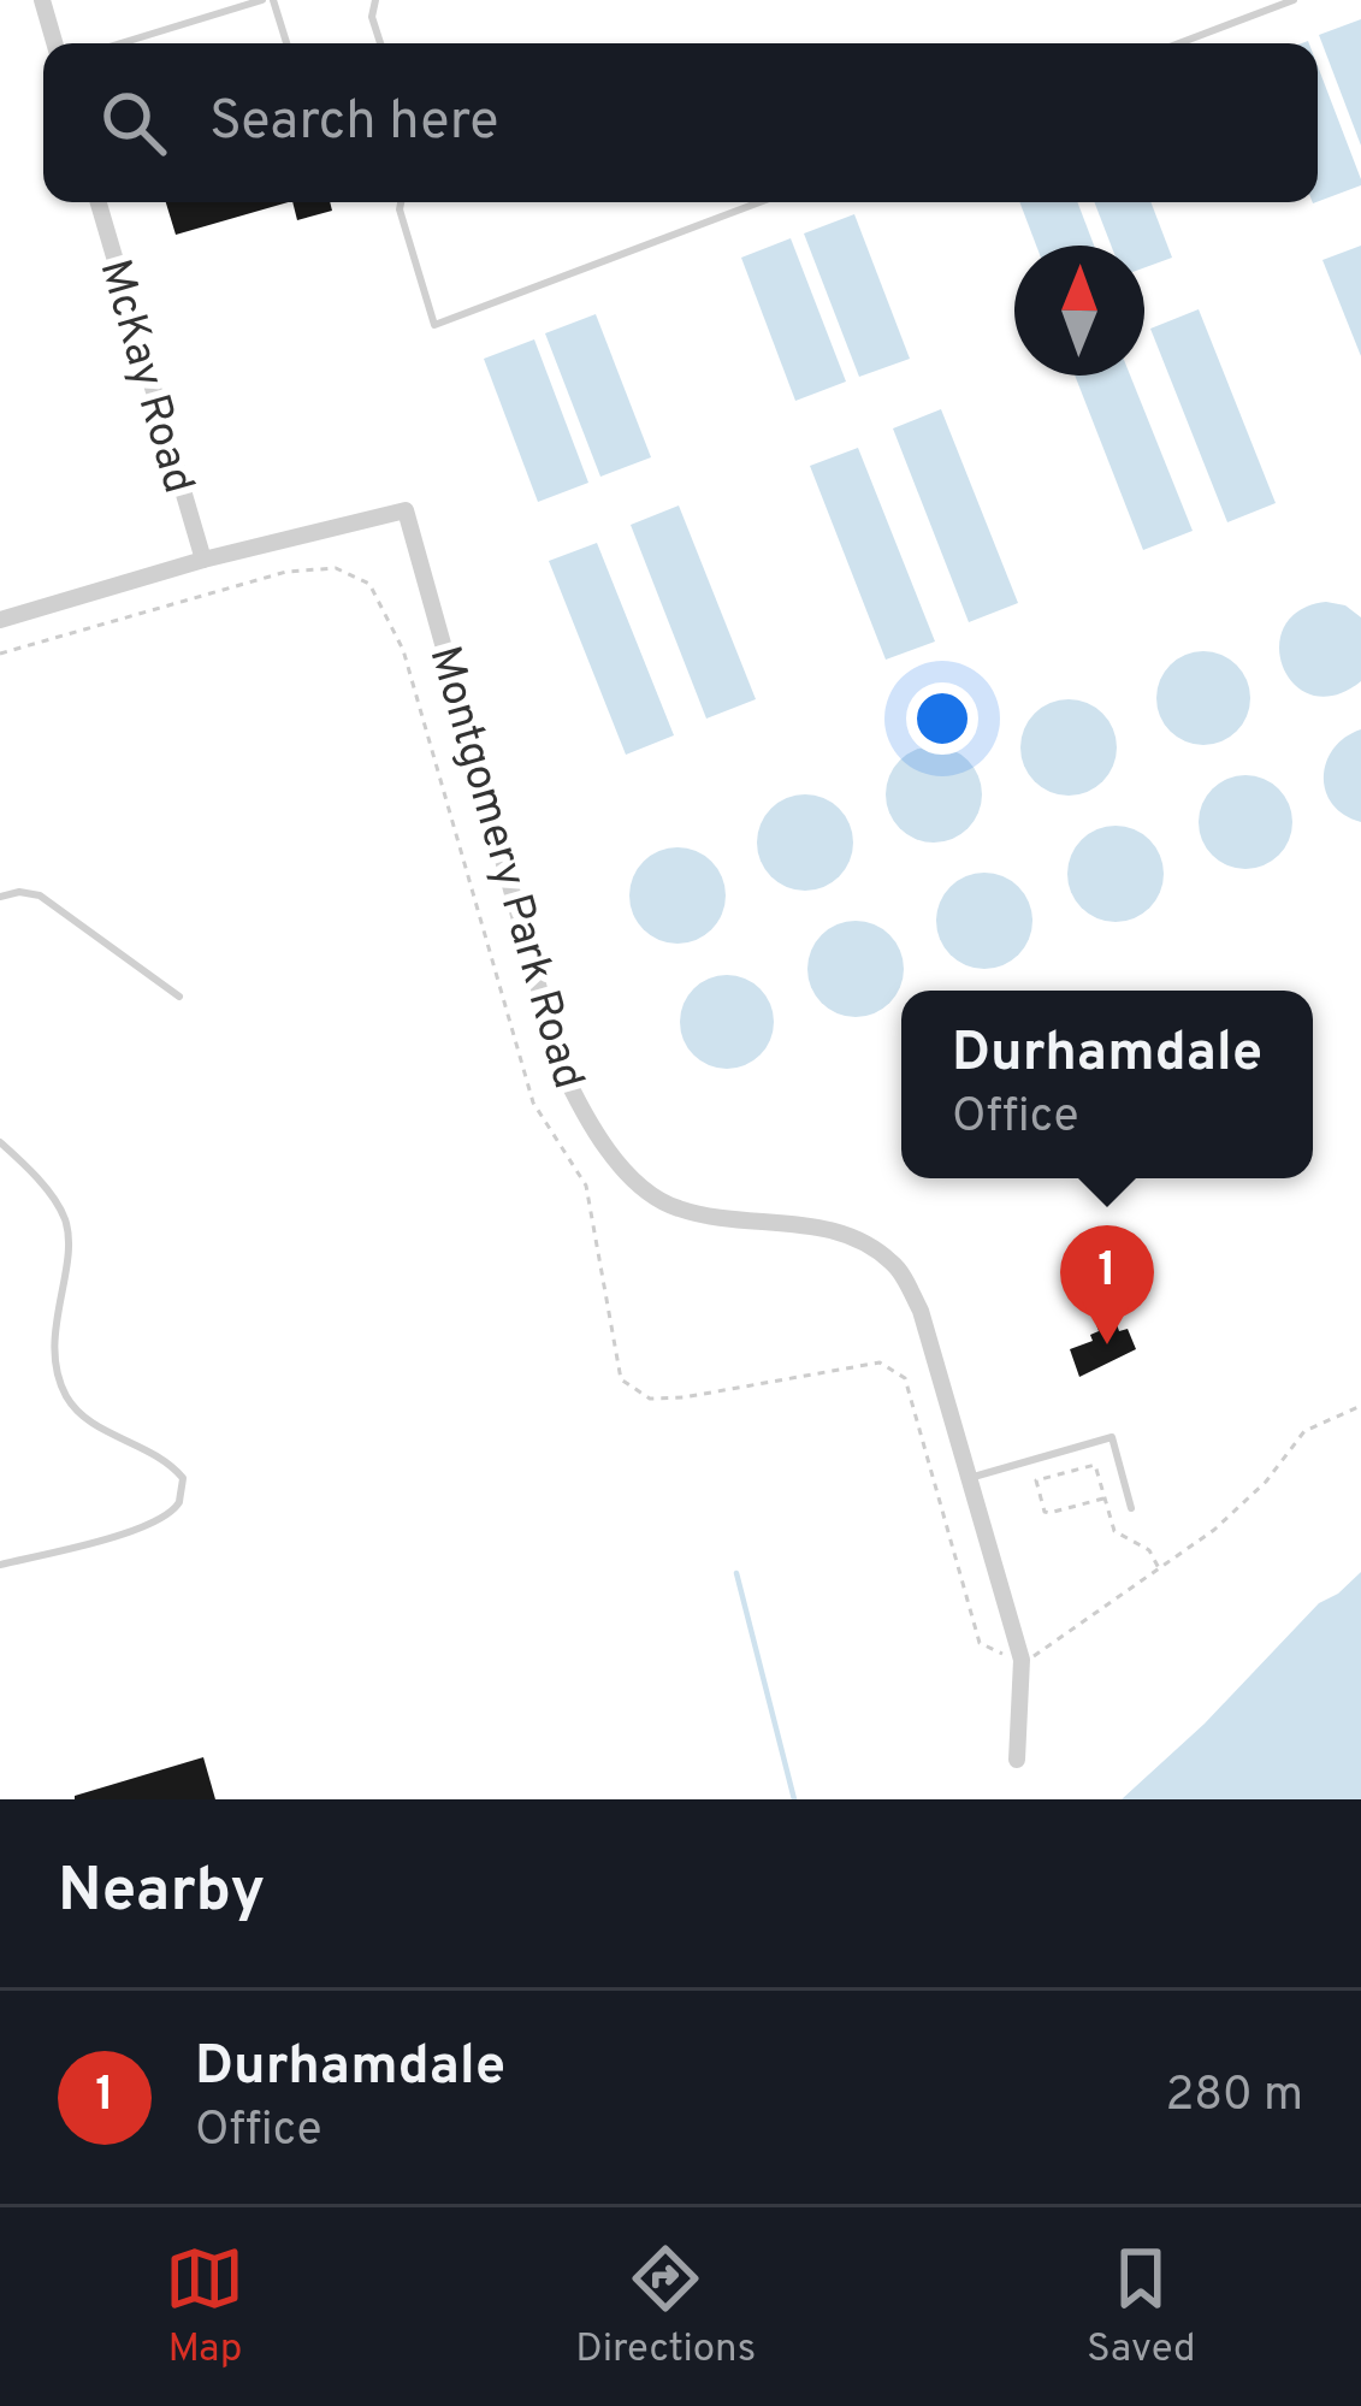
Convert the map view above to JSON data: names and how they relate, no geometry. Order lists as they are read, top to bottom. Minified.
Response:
{"streets":{"street":["McKay Road","Montgomery Park Road"]},"crossings":[["McKay Road","Montgomery Park Road"]],"north":"top","page":{"search":"Search here","popup":["Durhamdale","Office"],"pins":"1","heading":"Nearby","list":[{"mark":"1","name":"Durhamdale","note":"Office","value":"280 m"}],"nav":["Map","Directions","Saved"]}}
